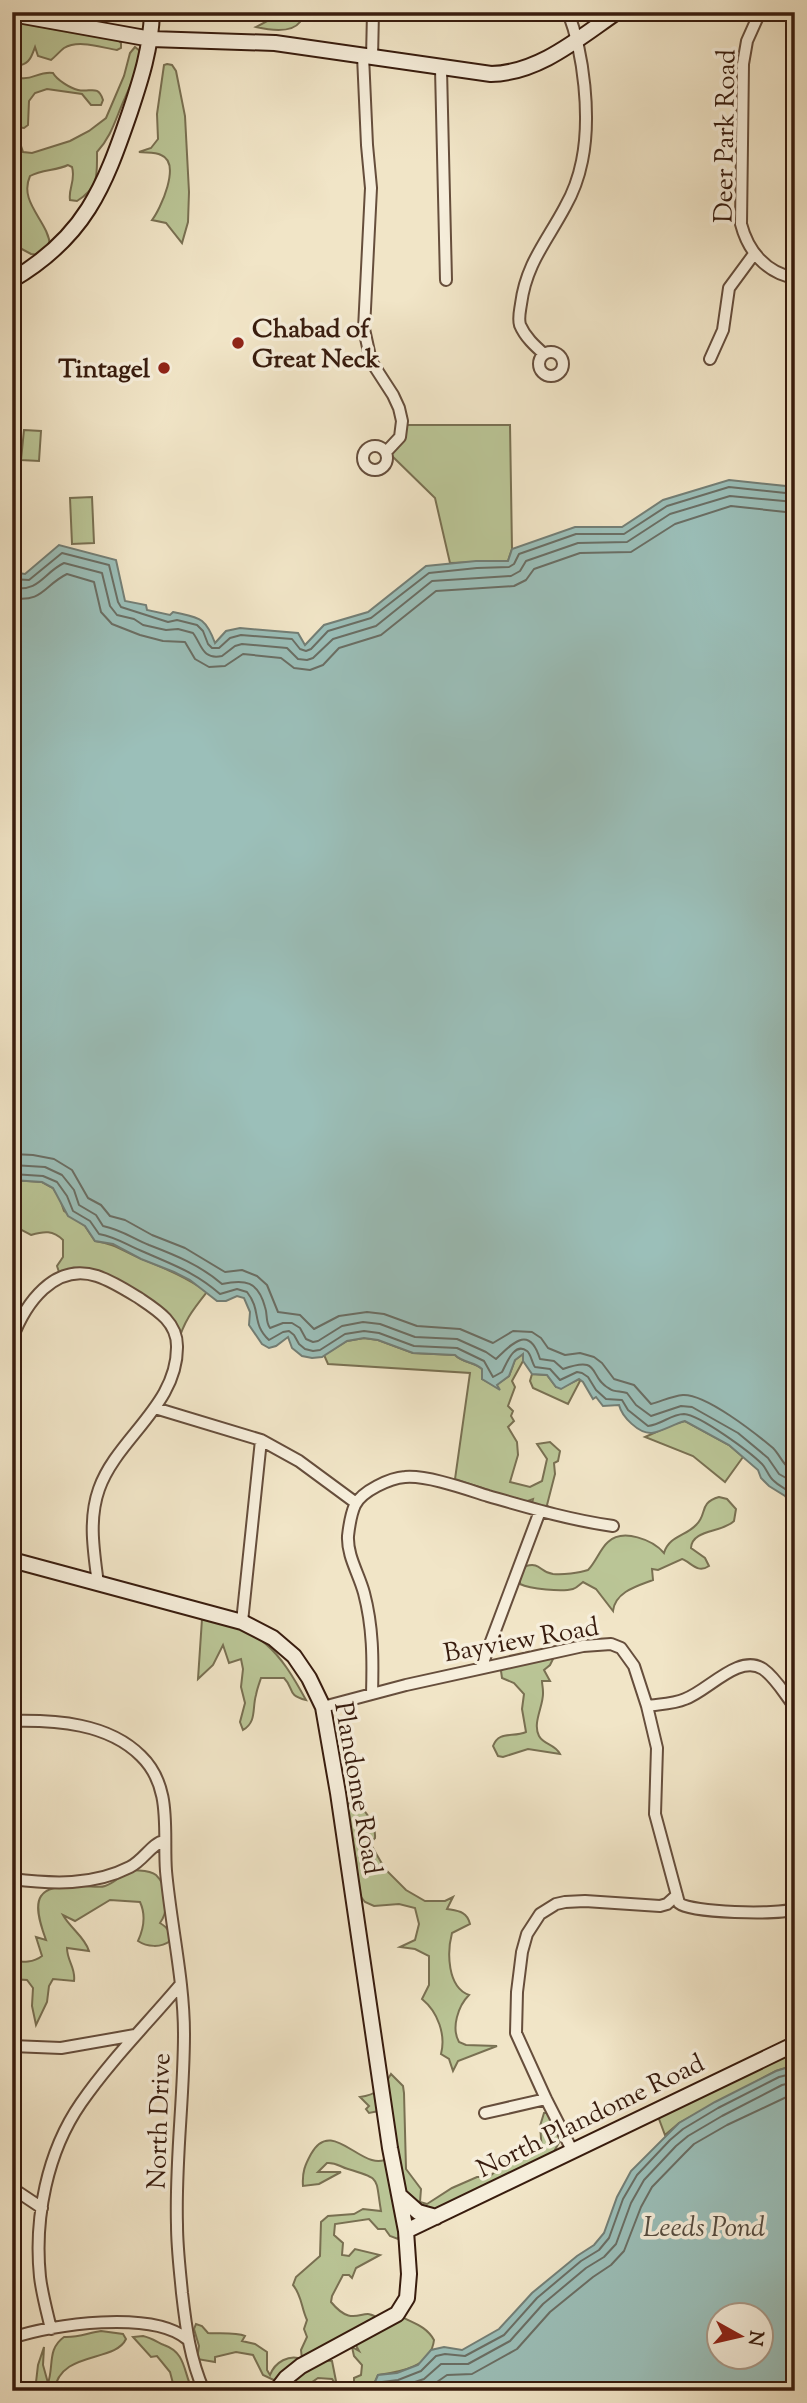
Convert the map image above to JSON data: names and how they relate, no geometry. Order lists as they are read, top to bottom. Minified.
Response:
{"streets":{"main road":["Plandome Road","North Plandome Road"],"street":["Deer Park Road","Bayview Road","North Drive"]},"crossings":[["Bayview Road","Plandome Road"],["Plandome Road","North Plandome Road"]],"water":["Leeds Pond"],"places":["Chabad of Great Neck","Tintagel"],"north":"right"}
